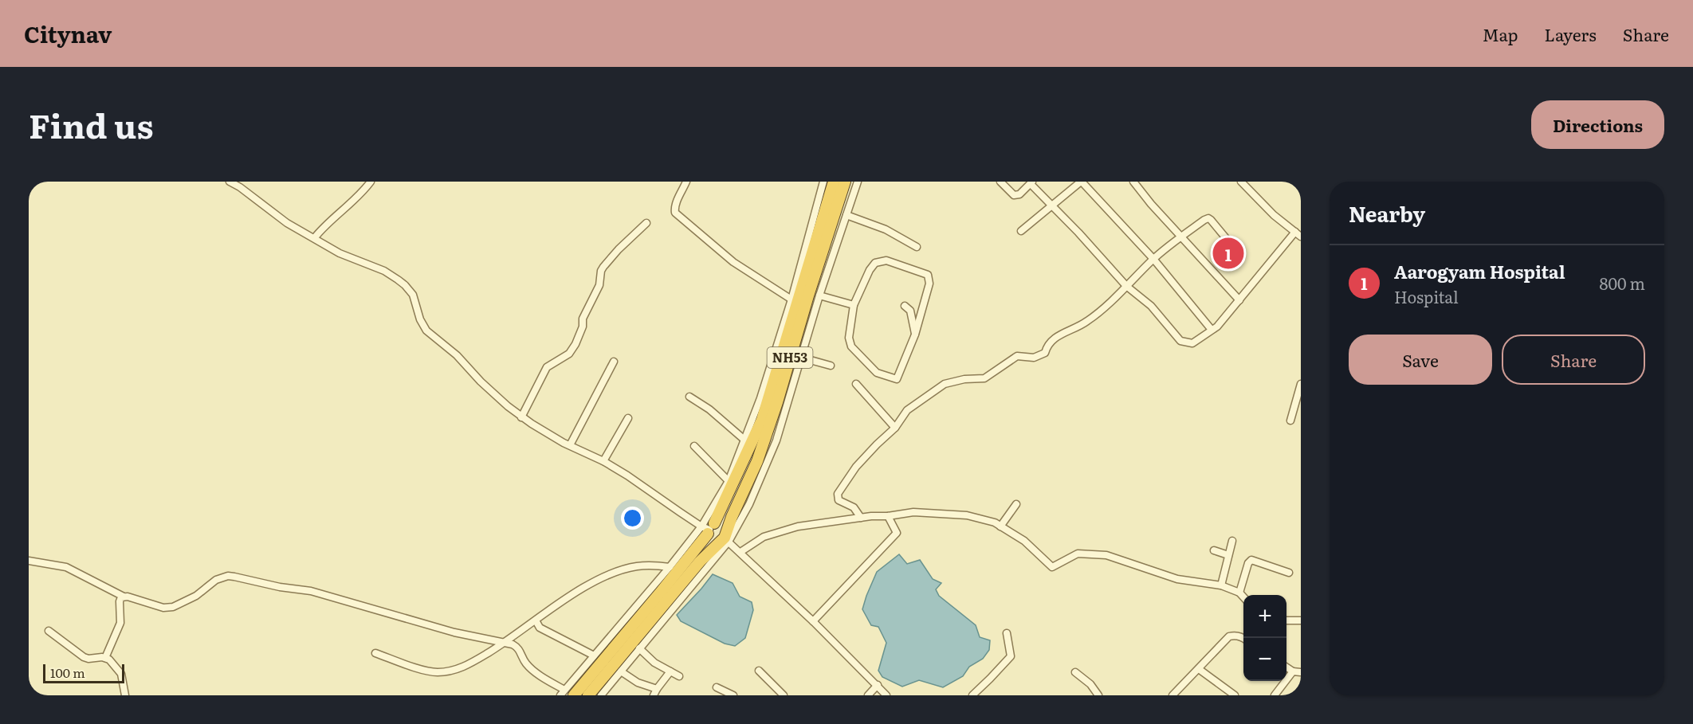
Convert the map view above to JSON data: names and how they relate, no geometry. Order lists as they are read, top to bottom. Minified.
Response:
{"streets":{"highway":["NH53"]},"scale_bar":"100 m","page":{"header":"Citynav","nav":["Map","Layers","Share"],"title":"Find us","buttons":["Directions",["Save","Share"]],"heading":"Nearby","pins":"1","list":[{"mark":"1","name":"Aarogyam Hospital","note":"Hospital","value":"800 m"}],"map_buttons":["+","−"],"scale":"100 m"}}
